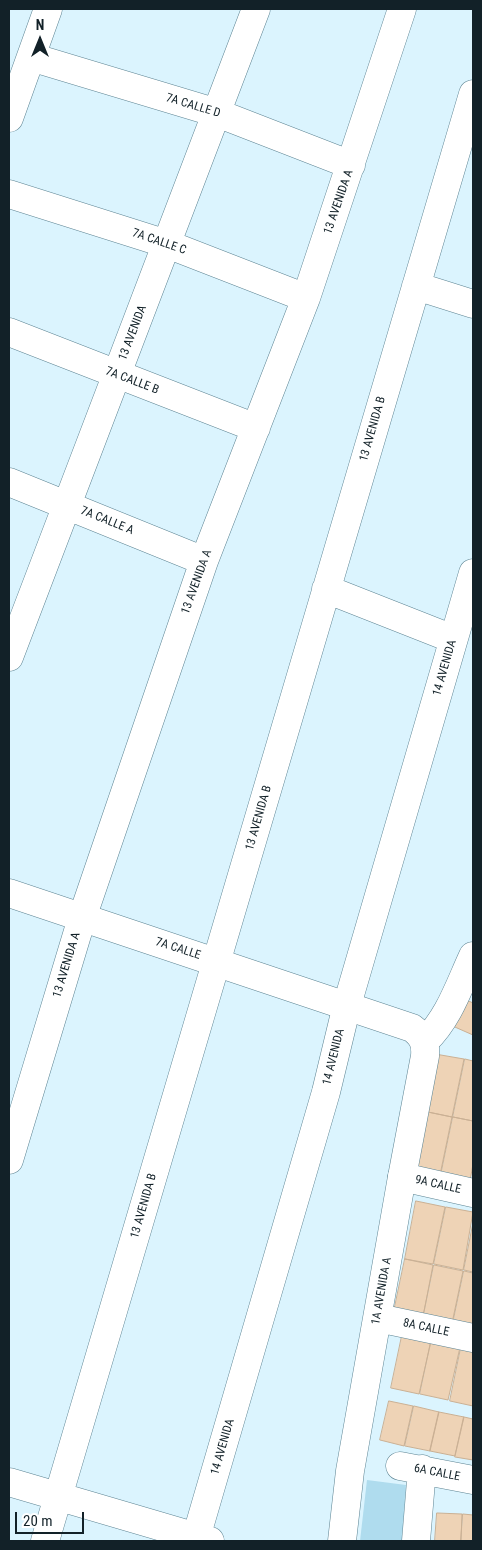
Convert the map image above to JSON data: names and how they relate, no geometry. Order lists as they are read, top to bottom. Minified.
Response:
{"streets":{"street":["7A CALLE D","13 AVENIDA A","7A CALLE C","13 AVENIDA","7A CALLE B","13 AVENIDA B","7A CALLE A","14 AVENIDA","7A CALLE","9A CALLE","1A AVENIDA A","8A CALLE","6A CALLE"]},"crossings":[["7A CALLE D","13 AVENIDA A"],["7A CALLE D","13 AVENIDA"],["13 AVENIDA A","7A CALLE C"],["13 AVENIDA A","7A CALLE B"],["13 AVENIDA A","7A CALLE A"],["13 AVENIDA A","7A CALLE"],["7A CALLE C","13 AVENIDA"],["13 AVENIDA","7A CALLE B"],["13 AVENIDA","7A CALLE A"],["13 AVENIDA B","7A CALLE"],["14 AVENIDA","7A CALLE"],["9A CALLE","1A AVENIDA A"],["1A AVENIDA A","8A CALLE"]],"scale_bar":"20 m","north":"top"}
